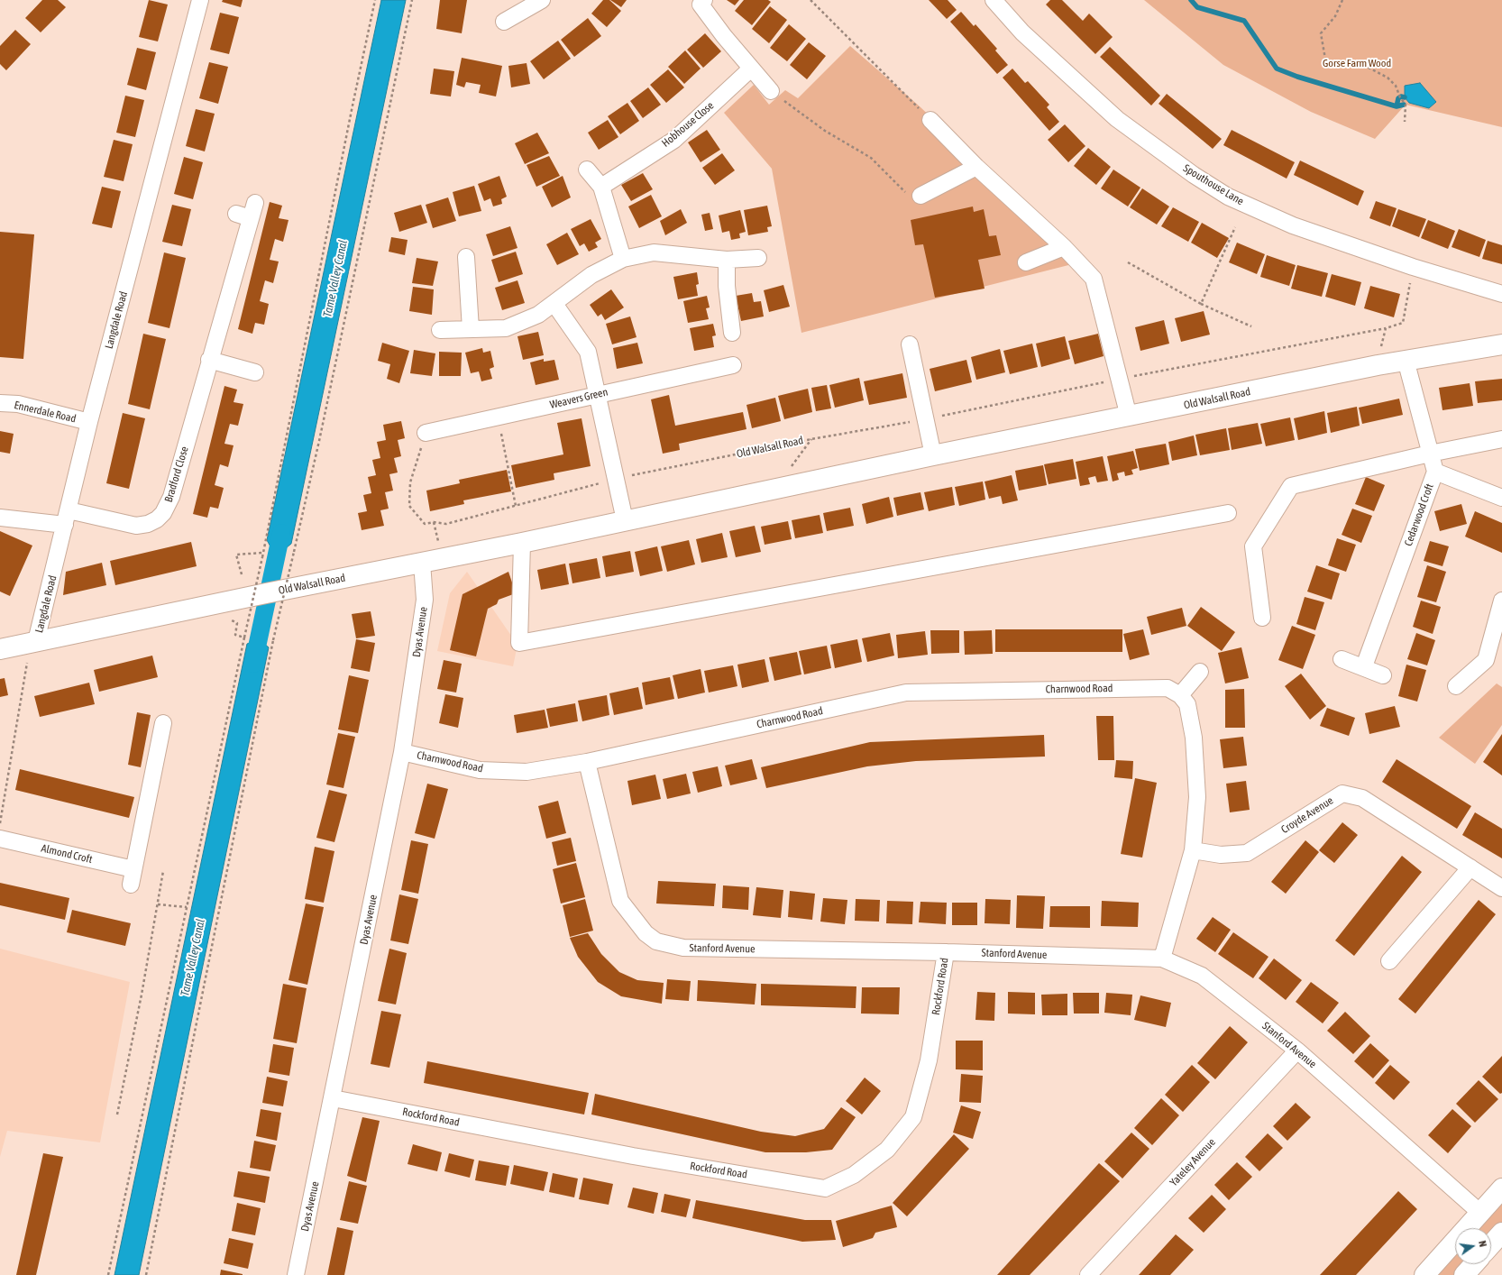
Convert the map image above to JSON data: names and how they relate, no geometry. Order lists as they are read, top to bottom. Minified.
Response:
{"streets":{"main road":["Old Walsall Road"],"street":["Hobhouse Close","Spouthouse Lane","Langdale Road","Weavers Green","Ennerdale Road","Bradford Close","Cedarwood Croft","Dyas Avenue","Charnwood Road","Croyde Avenue","Almond Croft","Stanford Avenue","Rockford Road","Yateley Avenue"]},"crossings":[["Spouthouse Lane","Old Walsall Road"],["Langdale Road","Old Walsall Road"],["Langdale Road","Ennerdale Road"],["Langdale Road","Bradford Close"],["Weavers Green","Old Walsall Road"],["Old Walsall Road","Cedarwood Croft"],["Old Walsall Road","Dyas Avenue"],["Dyas Avenue","Charnwood Road"],["Dyas Avenue","Rockford Road"],["Charnwood Road","Stanford Avenue"],["Stanford Avenue","Rockford Road"],["Stanford Avenue","Yateley Avenue"]],"water":["Tame Valley Canal"],"parks":["Gorse Farm Wood"],"north":"right"}
